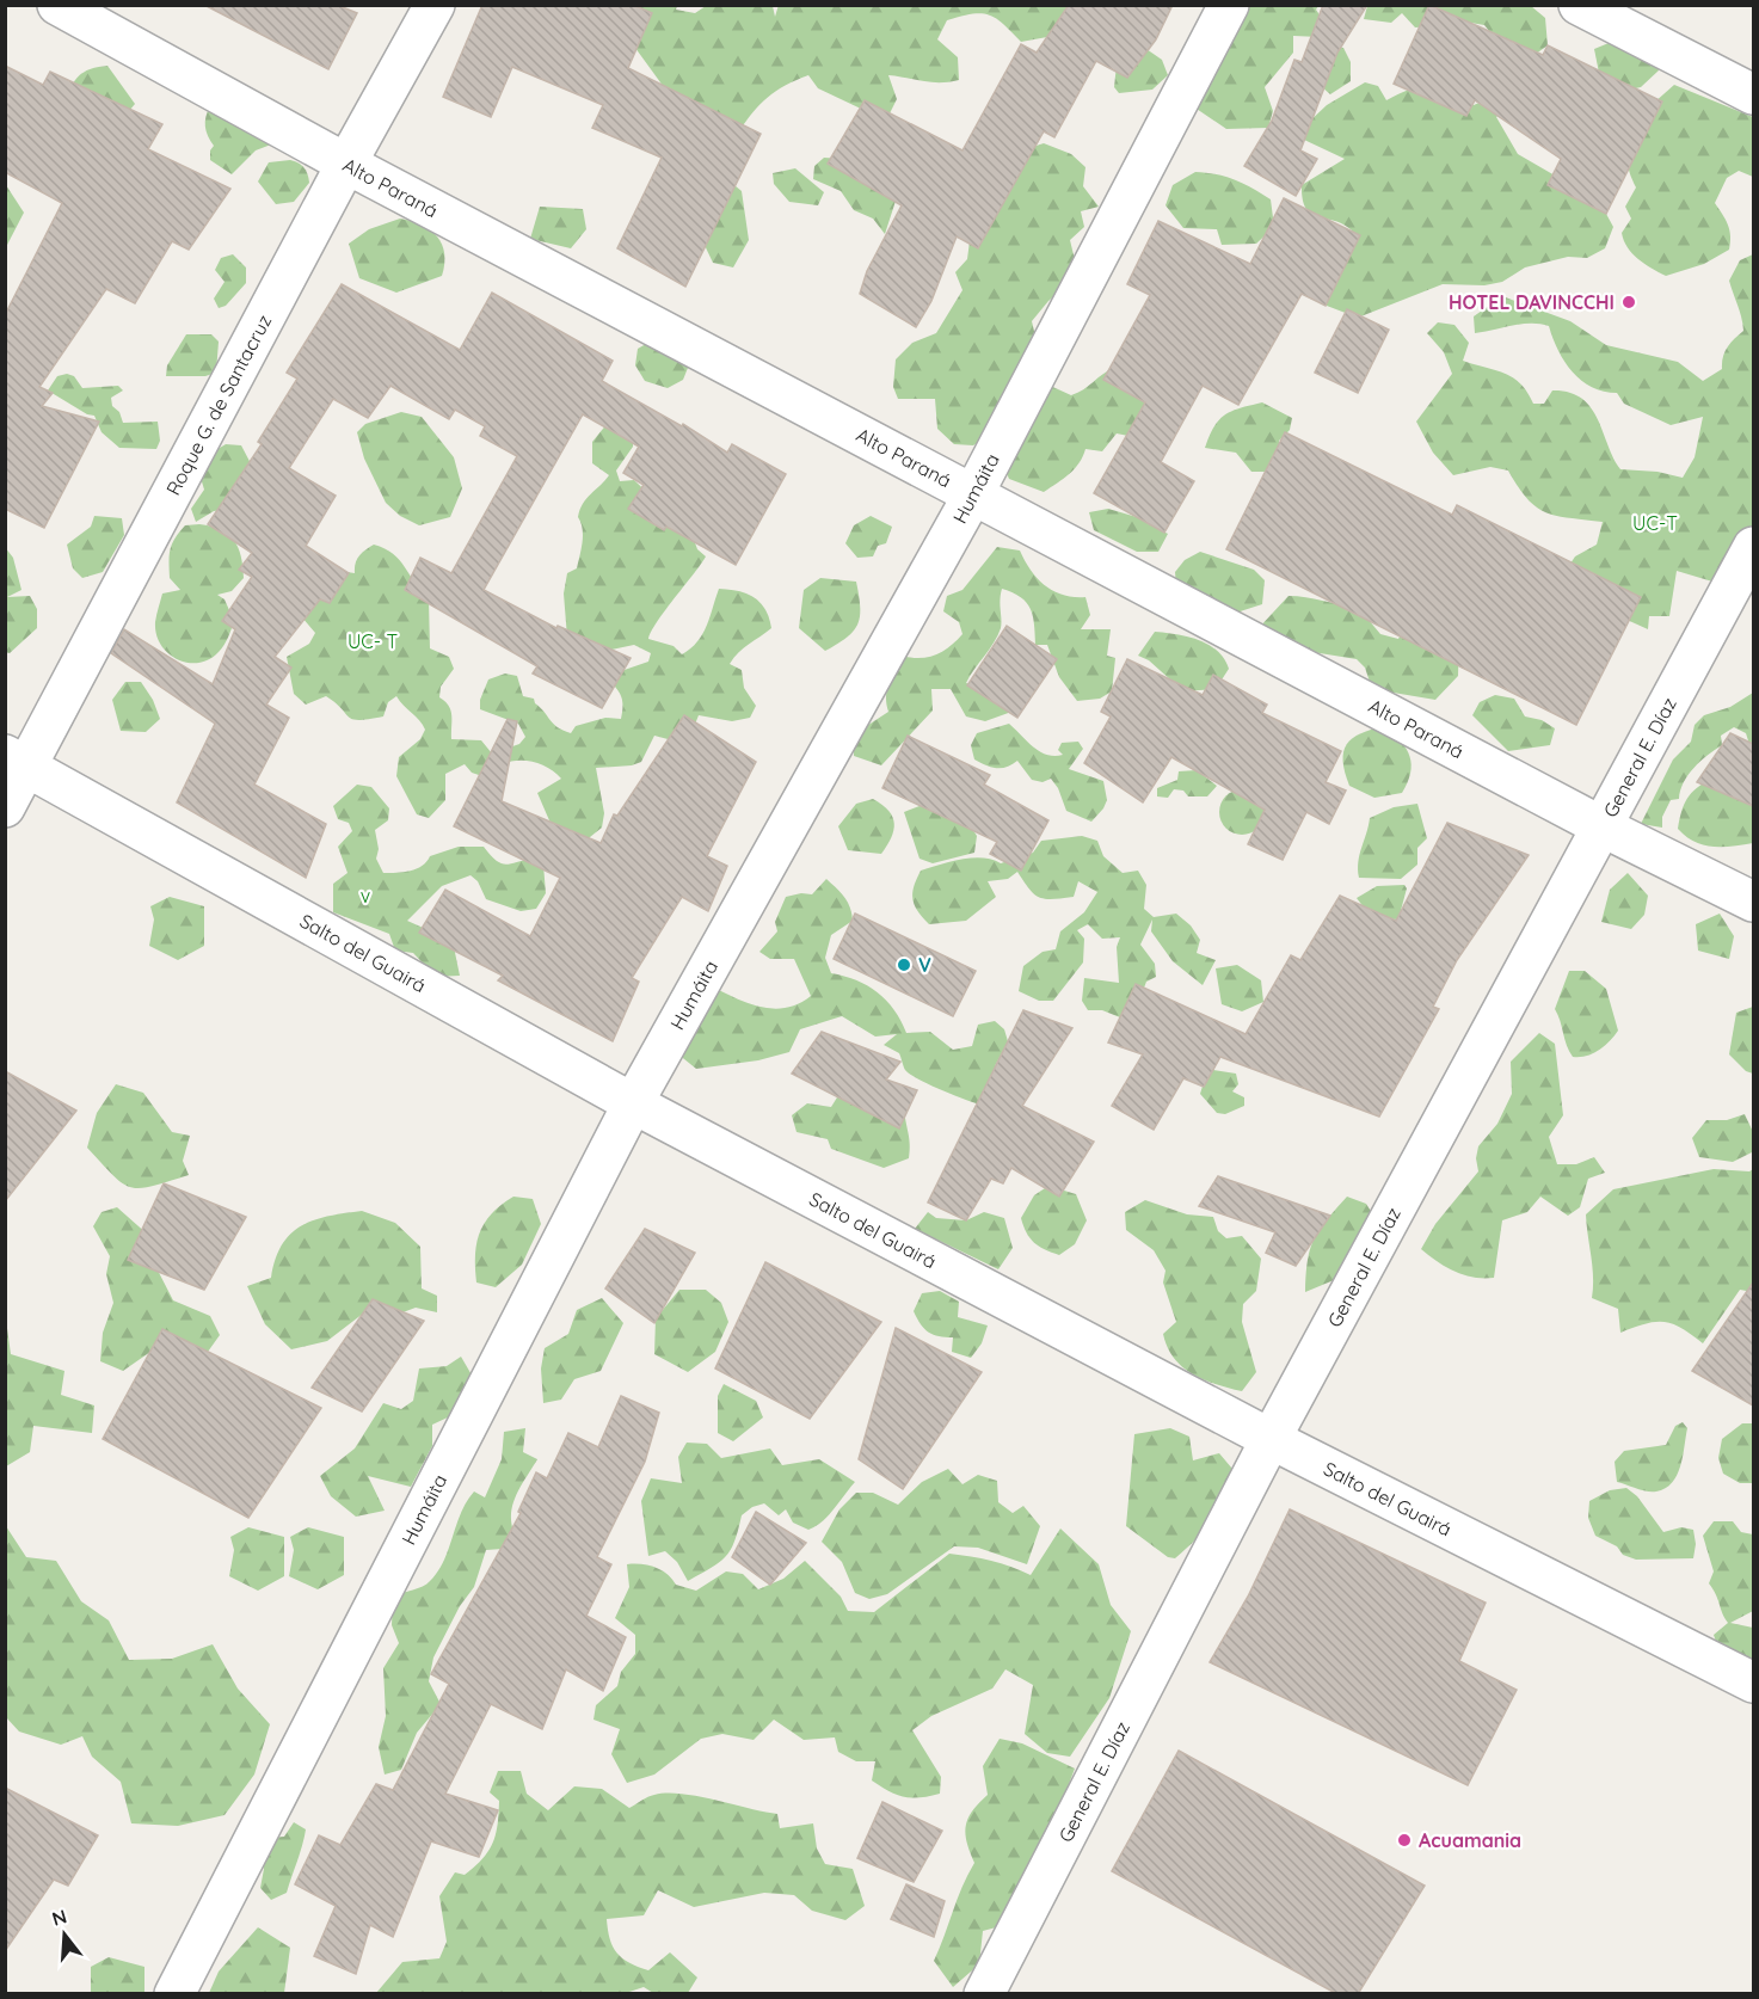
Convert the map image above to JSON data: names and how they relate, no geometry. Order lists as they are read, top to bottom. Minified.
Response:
{"streets":{"street":["Alto Paraná","Roque G. de Santacruz","Humáita","General E. Díaz","Salto del Guairá"]},"crossings":[["Alto Paraná","Roque G. de Santacruz"],["Alto Paraná","Humáita"],["Alto Paraná","General E. Díaz"],["Roque G. de Santacruz","Salto del Guairá"],["Humáita","Salto del Guairá"],["General E. Díaz","Salto del Guairá"]],"parks":["UC-T","UC- T","v"],"places":["HOTEL DAVINCCHI","V","Acuamania"],"north":"top"}
